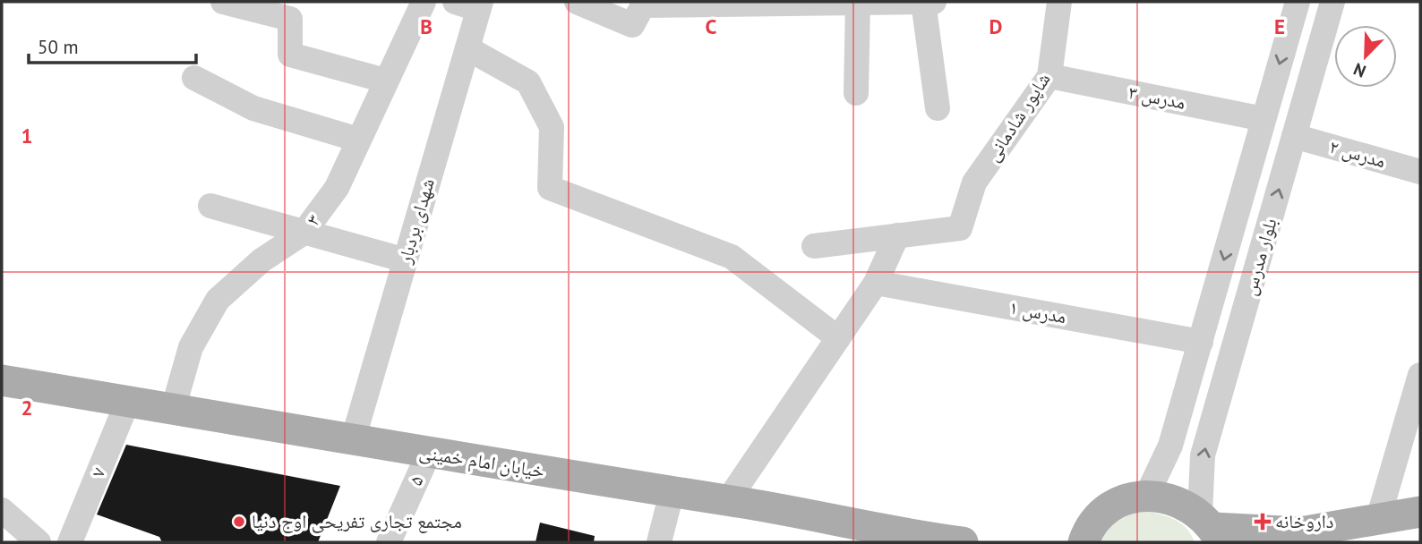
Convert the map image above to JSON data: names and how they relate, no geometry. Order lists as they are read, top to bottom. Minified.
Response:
{"streets":{"main road":["خیابان امام خمینی"],"street":["مدرس ۳","شاپور شادمانی","مدرس ۲","۳","شهدای بردبار","بلوار مدرس","مدرس ۱","۷","۵"]},"crossings":[["مدرس ۳","شاپور شادمانی"],["مدرس ۳","بلوار مدرس"],["مدرس ۲","بلوار مدرس"],["۳","خیابان امام خمینی"],["شهدای بردبار","خیابان امام خمینی"],["بلوار مدرس","مدرس ۱"],["خیابان امام خمینی","۷"],["خیابان امام خمینی","۵"]],"places":{"other":["مجتمع تجاری تفریحی اوج دنیا"],"health":["داروخانه"]},"scale_bar":"50 m","north":"bottom left","grid":{"columns":["B","C","D","E"],"rows":["1","2"]}}
